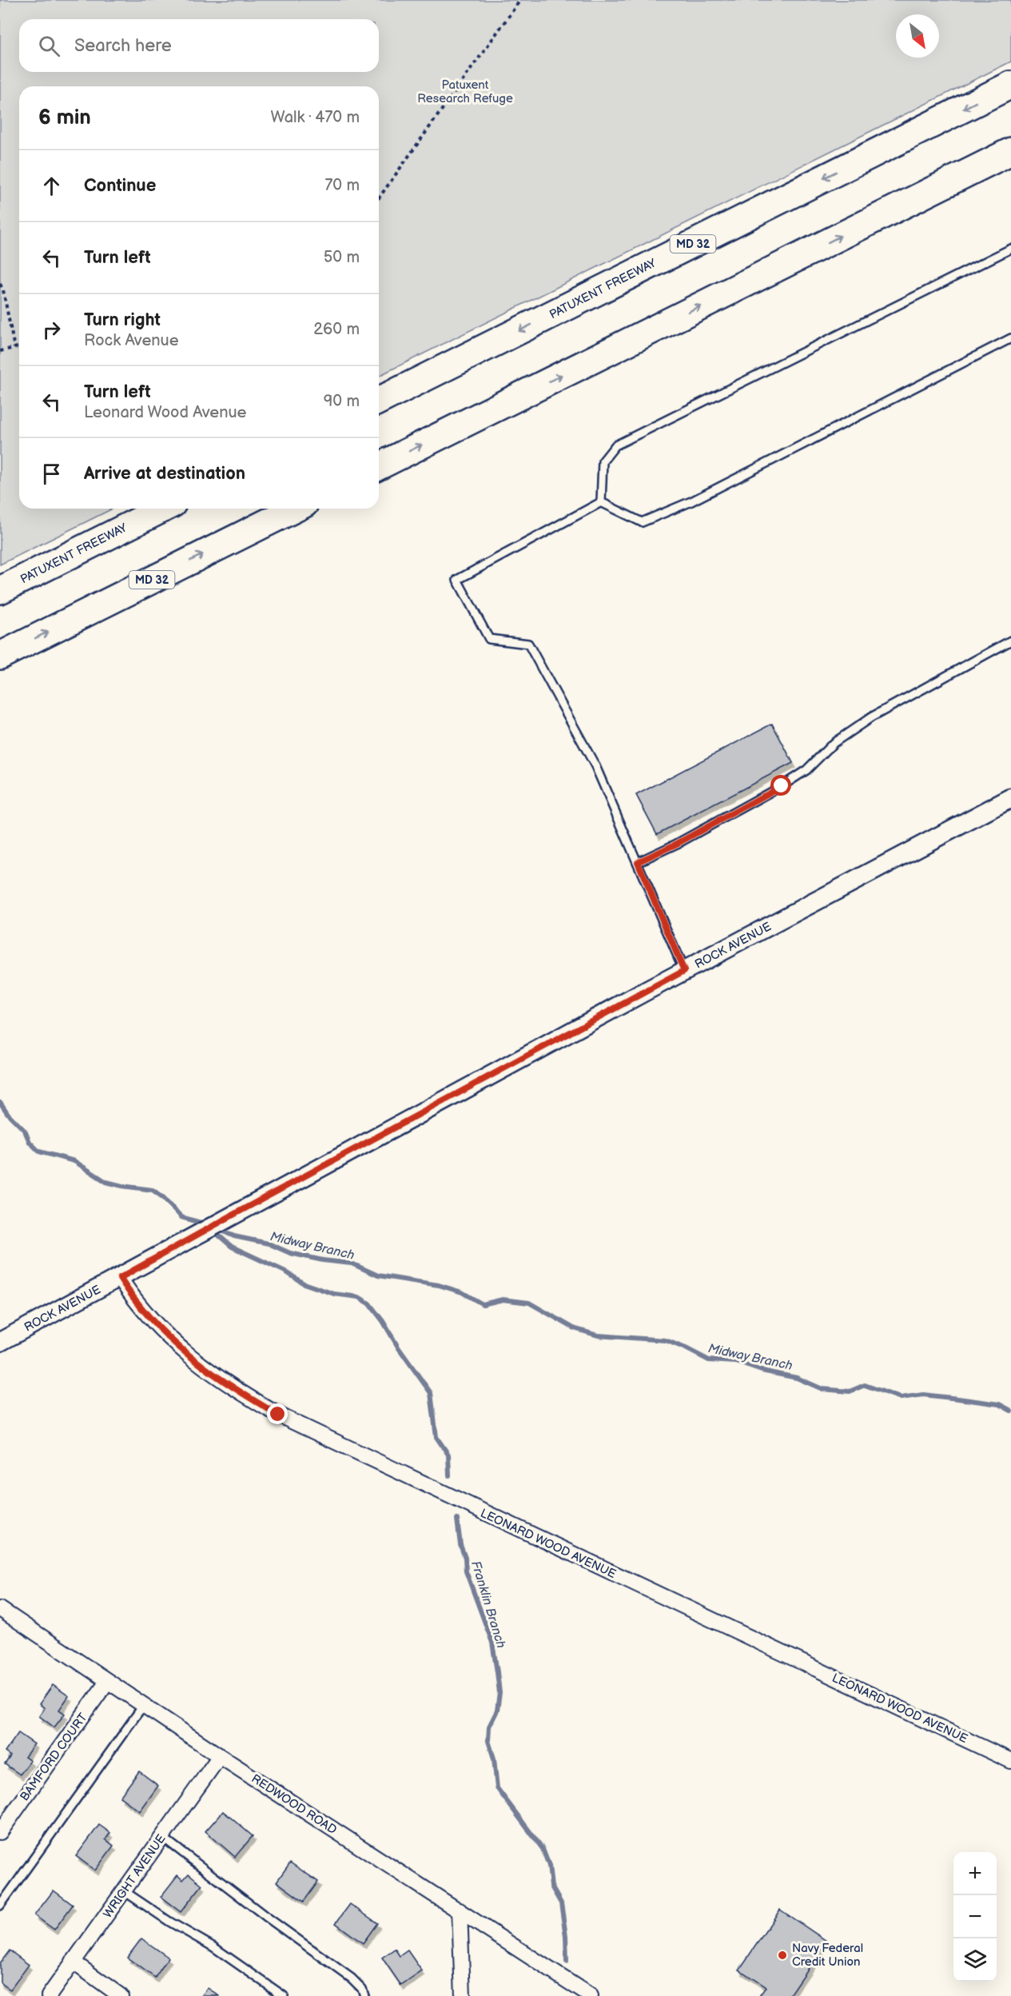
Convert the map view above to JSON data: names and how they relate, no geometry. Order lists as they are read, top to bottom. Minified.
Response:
{"streets":{"highway":["MD 32","PATUXENT FREEWAY"],"street":["ROCK AVENUE","LEONARD WOOD AVENUE","BAMFORD COURT","REDWOOD ROAD","WRIGHT AVENUE"]},"crossings":[["ROCK AVENUE","LEONARD WOOD AVENUE"],["BAMFORD COURT","REDWOOD ROAD"],["REDWOOD ROAD","WRIGHT AVENUE"]],"water":["Midway Branch","Franklin Branch"],"parks":["Patuxent Research Refuge"],"places":["Navy Federal Credit Union"],"north":"bottom right","page":{"search":"Search here","heading":["6 min","Walk · 470 m"],"list":[["Continue","70 m"],["Turn left","50 m"],["Turn right","Rock Avenue","260 m"],["Turn left","Leonard Wood Avenue","90 m"],"Arrive at destination"],"map_buttons":["+","−"]}}
